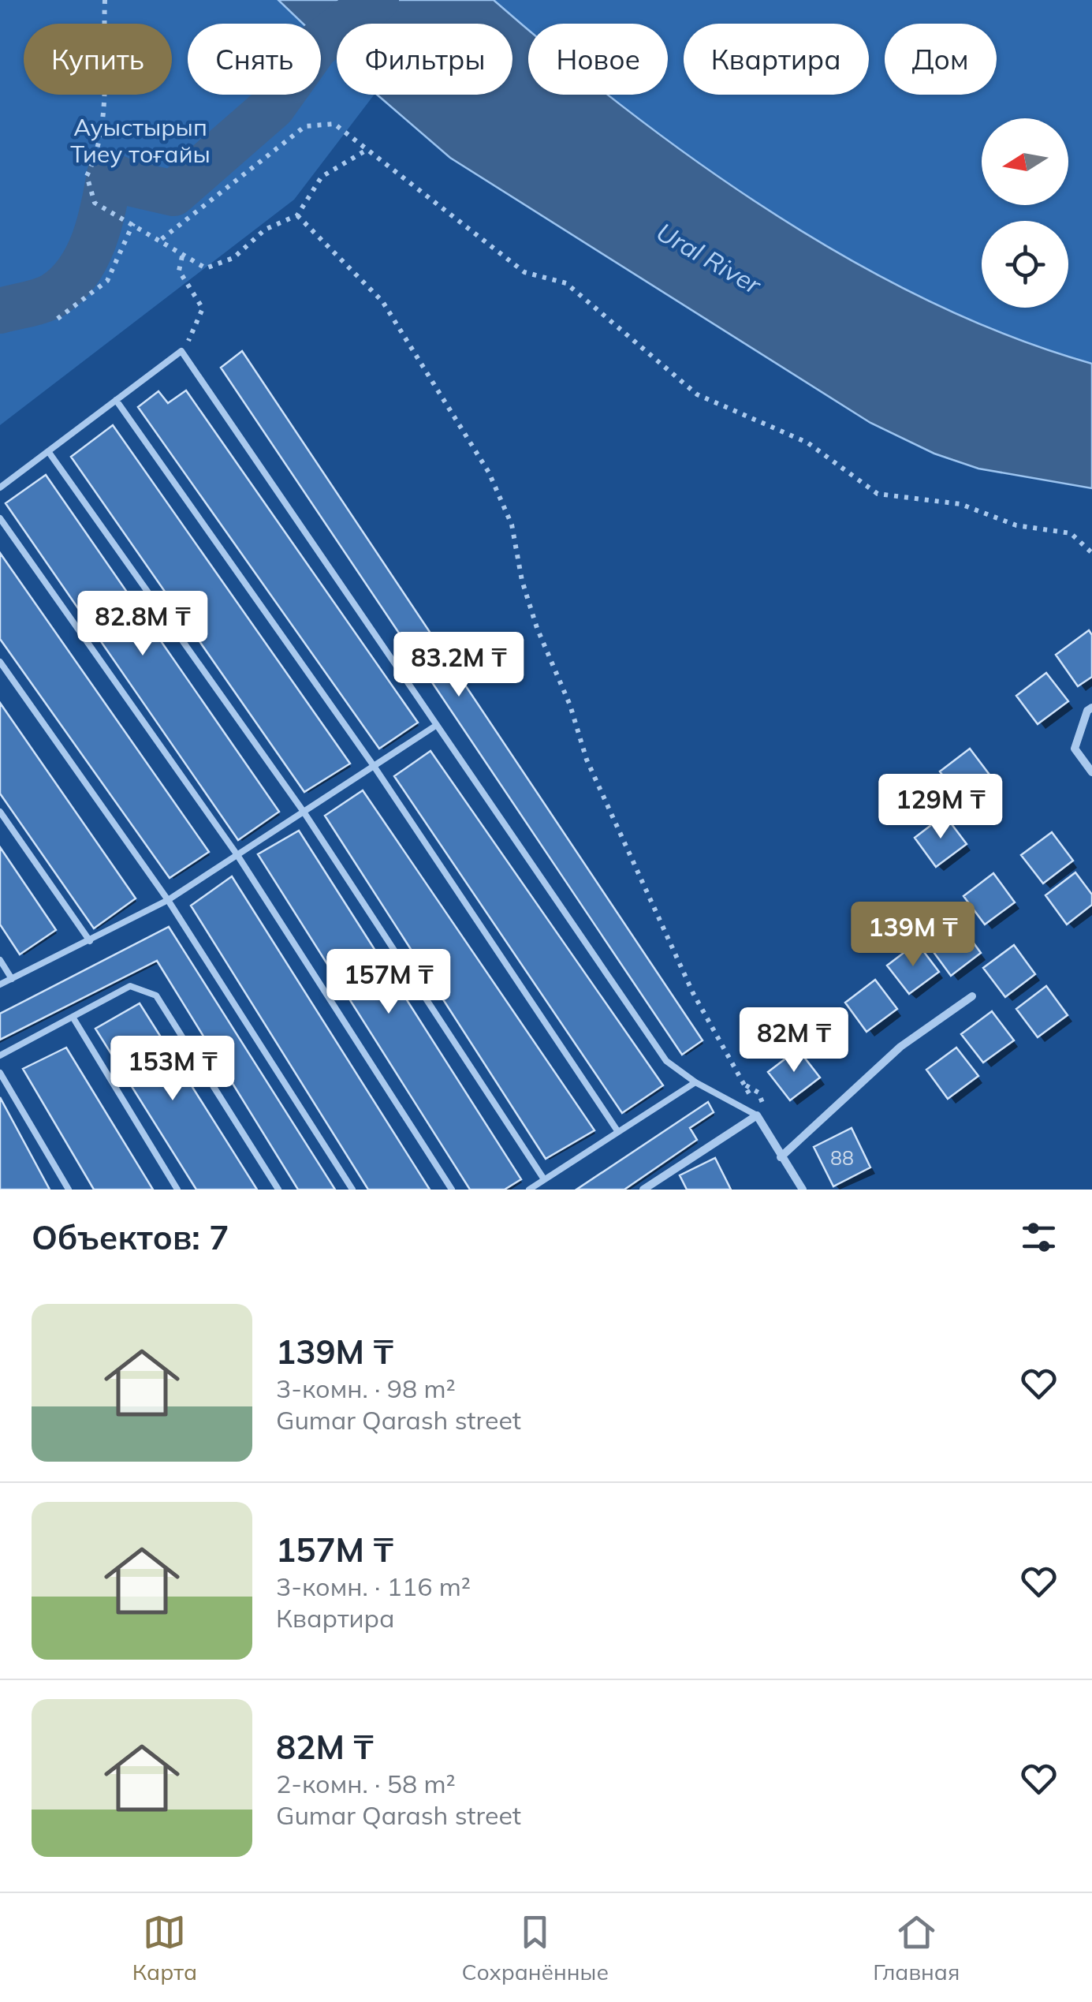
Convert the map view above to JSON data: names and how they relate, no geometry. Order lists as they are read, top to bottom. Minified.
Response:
{"water":["Ural River"],"parks":["Ауыстырып Тиеу тоғайы"],"house_numbers":["88"],"north":"left","page":{"chip":["Купить","Снять","Фильтры","Новое","Квартира","Дом"],"price":["82.8M ₸","83.2M ₸","129M ₸","139M ₸","157M ₸","82M ₸","153M ₸"],"heading":"Объектов: 7","list":[{"name":"139M ₸","note":"3-комн. · 98 m² · Gumar Qarash street"},{"name":"157M ₸","note":"3-комн. · 116 m² · Квартира"},{"name":"82M ₸","note":"2-комн. · 58 m² · Gumar Qarash street"}],"tabs":["Карта","Сохранённые","Главная"]}}
